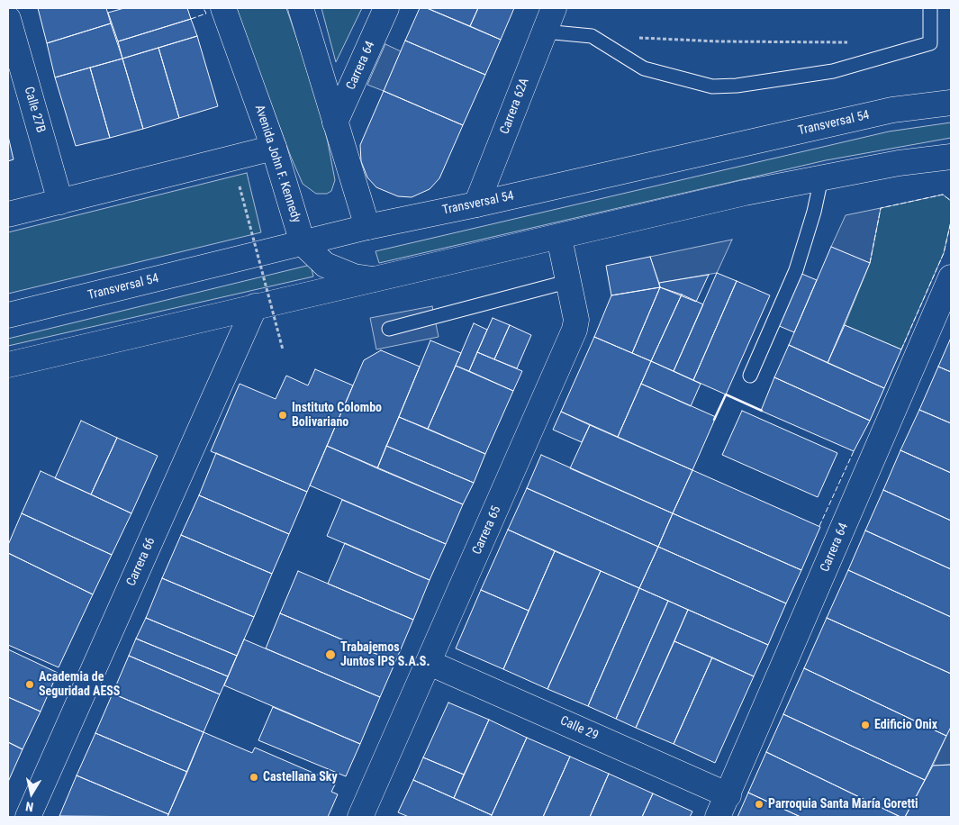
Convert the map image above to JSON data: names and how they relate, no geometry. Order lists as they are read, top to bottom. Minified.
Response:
{"streets":{"street":["Carrera 64","Carrera 62A","Calle 27B","Transversal 54","Avenida John F. Kennedy","Carrera 65","Carrera 66","Calle 29"]},"crossings":[["Carrera 64","Calle 29"],["Carrera 62A","Transversal 54"],["Transversal 54","Avenida John F. Kennedy"],["Carrera 65","Calle 29"]],"places":["Instituto Colombo Bolivariano","Trabajemos Juntos IPS S.A.S.","Academia de Seguridad AESS","Edificio Onix","Castellana Sky","Parroquia Santa María Goretti"],"north":"bottom"}
